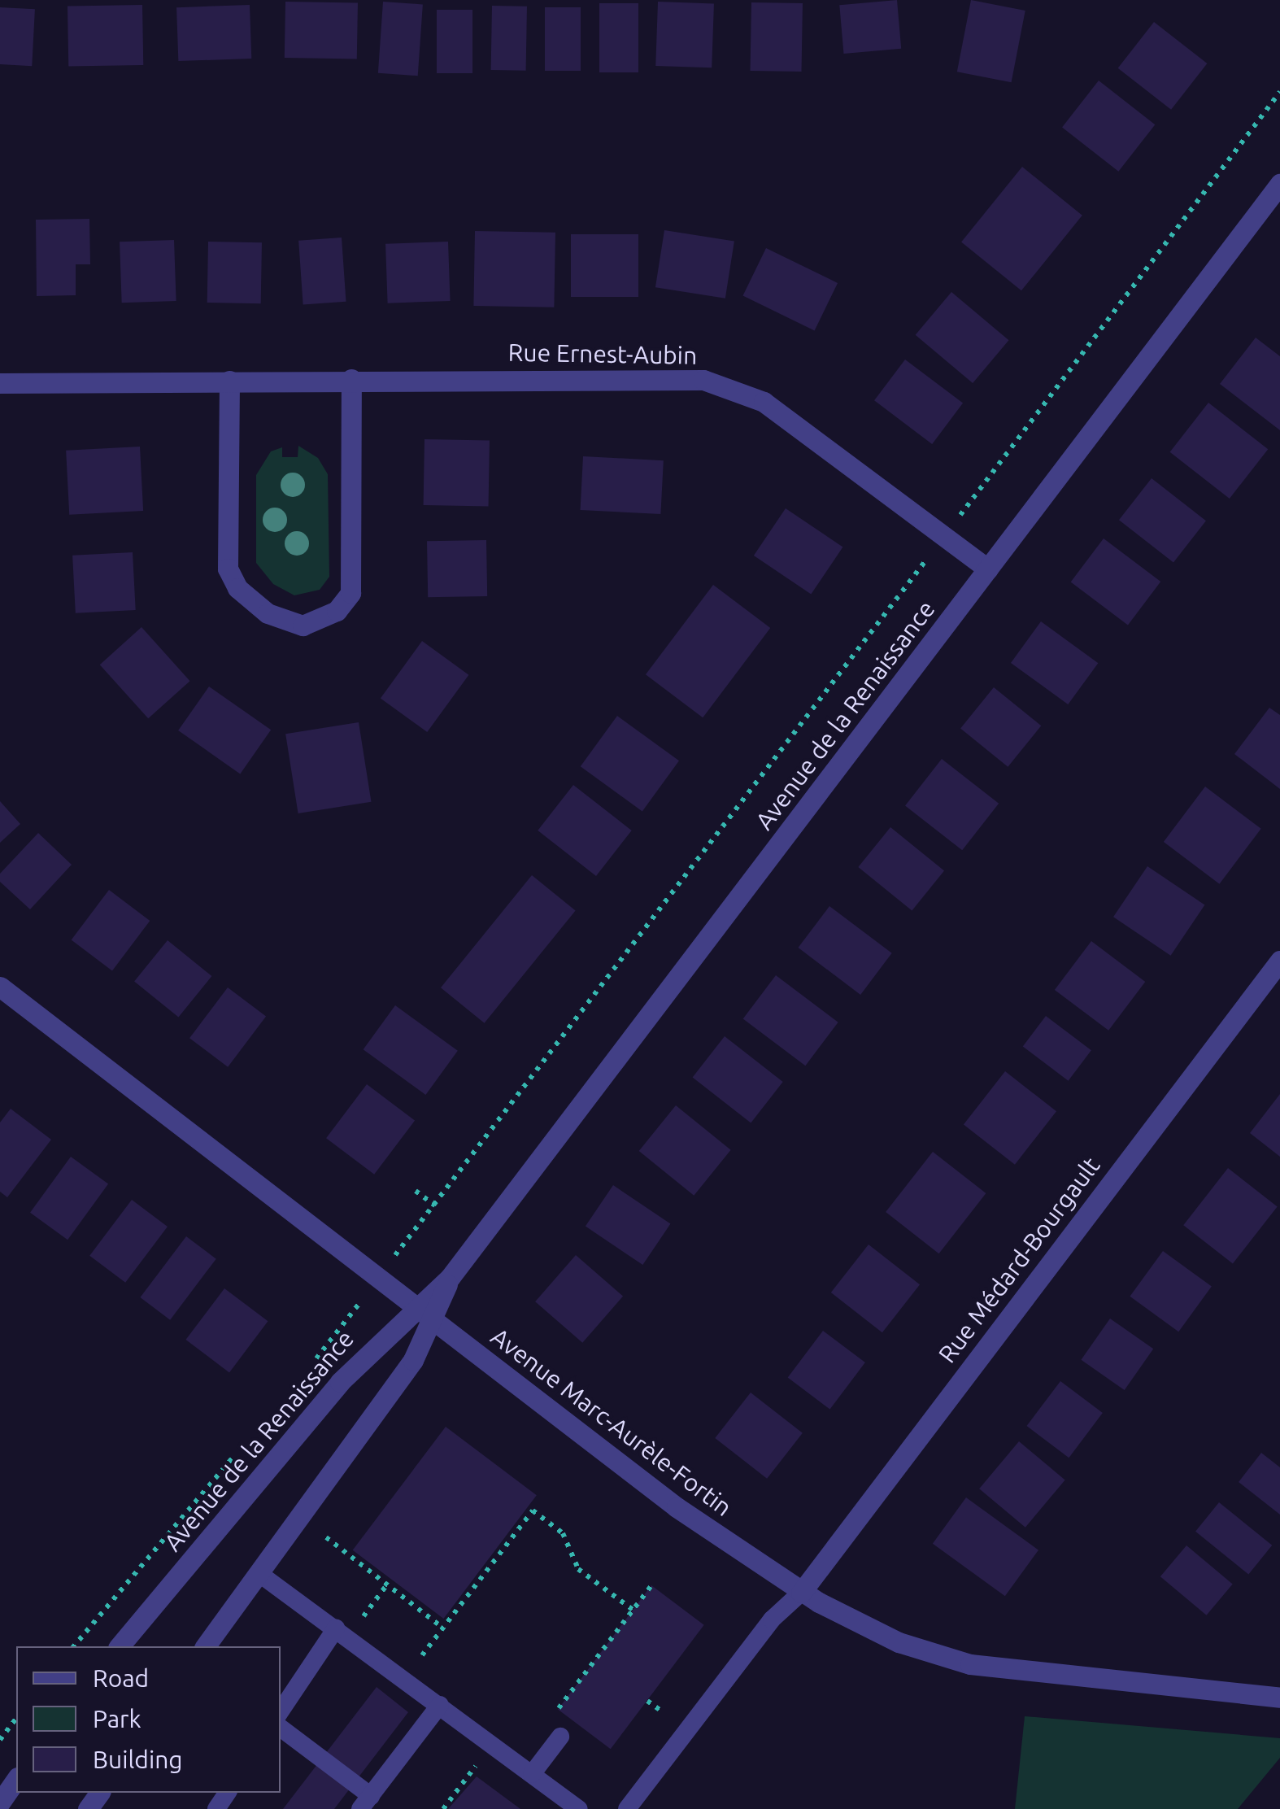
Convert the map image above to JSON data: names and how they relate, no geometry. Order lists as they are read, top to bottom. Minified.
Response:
{"streets":{"street":["Rue Ernest-Aubin","Avenue de la Renaissance","Rue Médard-Bourgault","Avenue Marc-Aurèle-Fortin"]},"crossings":[["Rue Ernest-Aubin","Avenue de la Renaissance"],["Avenue de la Renaissance","Avenue Marc-Aurèle-Fortin"],["Rue Médard-Bourgault","Avenue Marc-Aurèle-Fortin"]],"legend":["Road","Park","Building"]}
